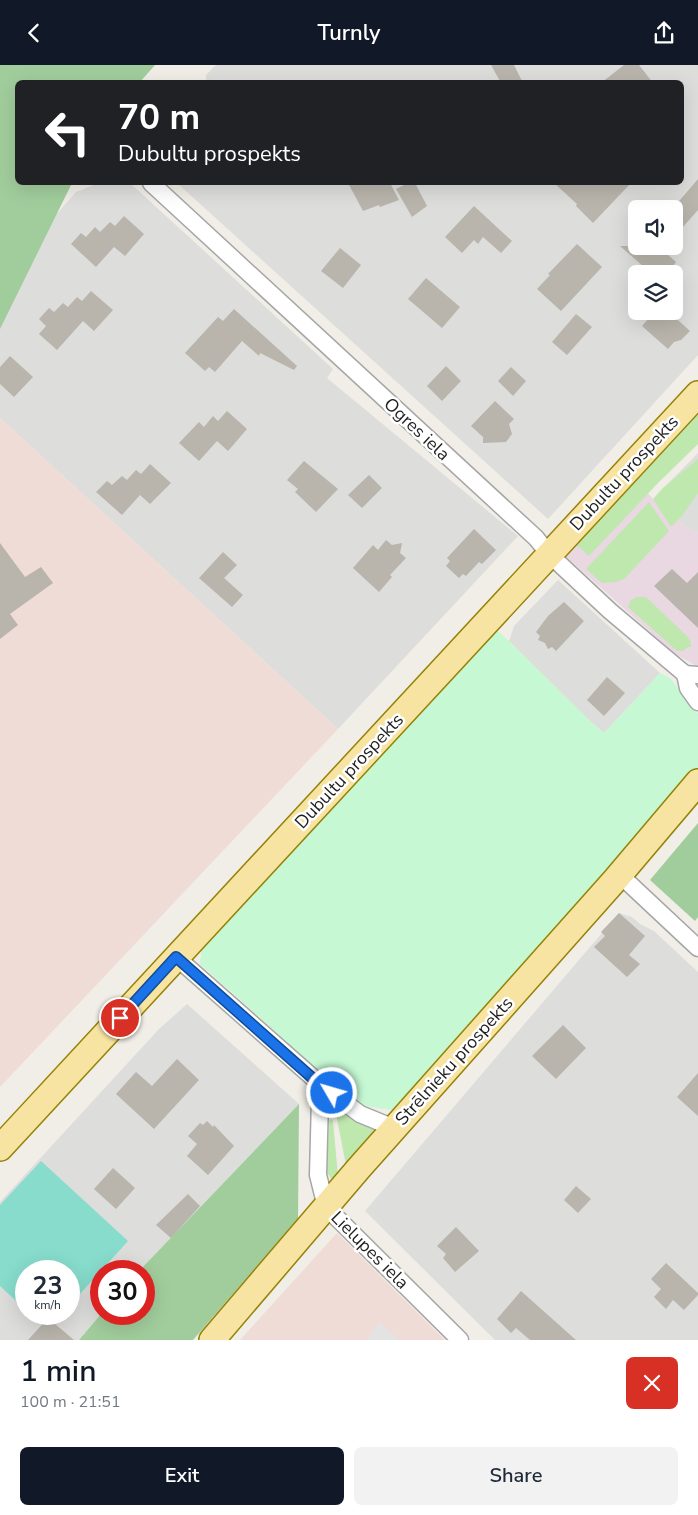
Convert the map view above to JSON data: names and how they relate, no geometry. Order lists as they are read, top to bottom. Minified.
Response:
{"streets":{"main road":["Dubultu prospekts","Strēlnieku prospekts"],"street":["Ogres iela","Lielupes iela"]},"crossings":[["Ogres iela","Dubultu prospekts"],["Strēlnieku prospekts","Lielupes iela"]],"page":{"header":"Turnly","turn":["70 m","Dubultu prospekts"],"speed":"23 km/h","limit":"30","heading":["1 min","100 m · 21:51"],"buttons":["Exit","Share"]}}
